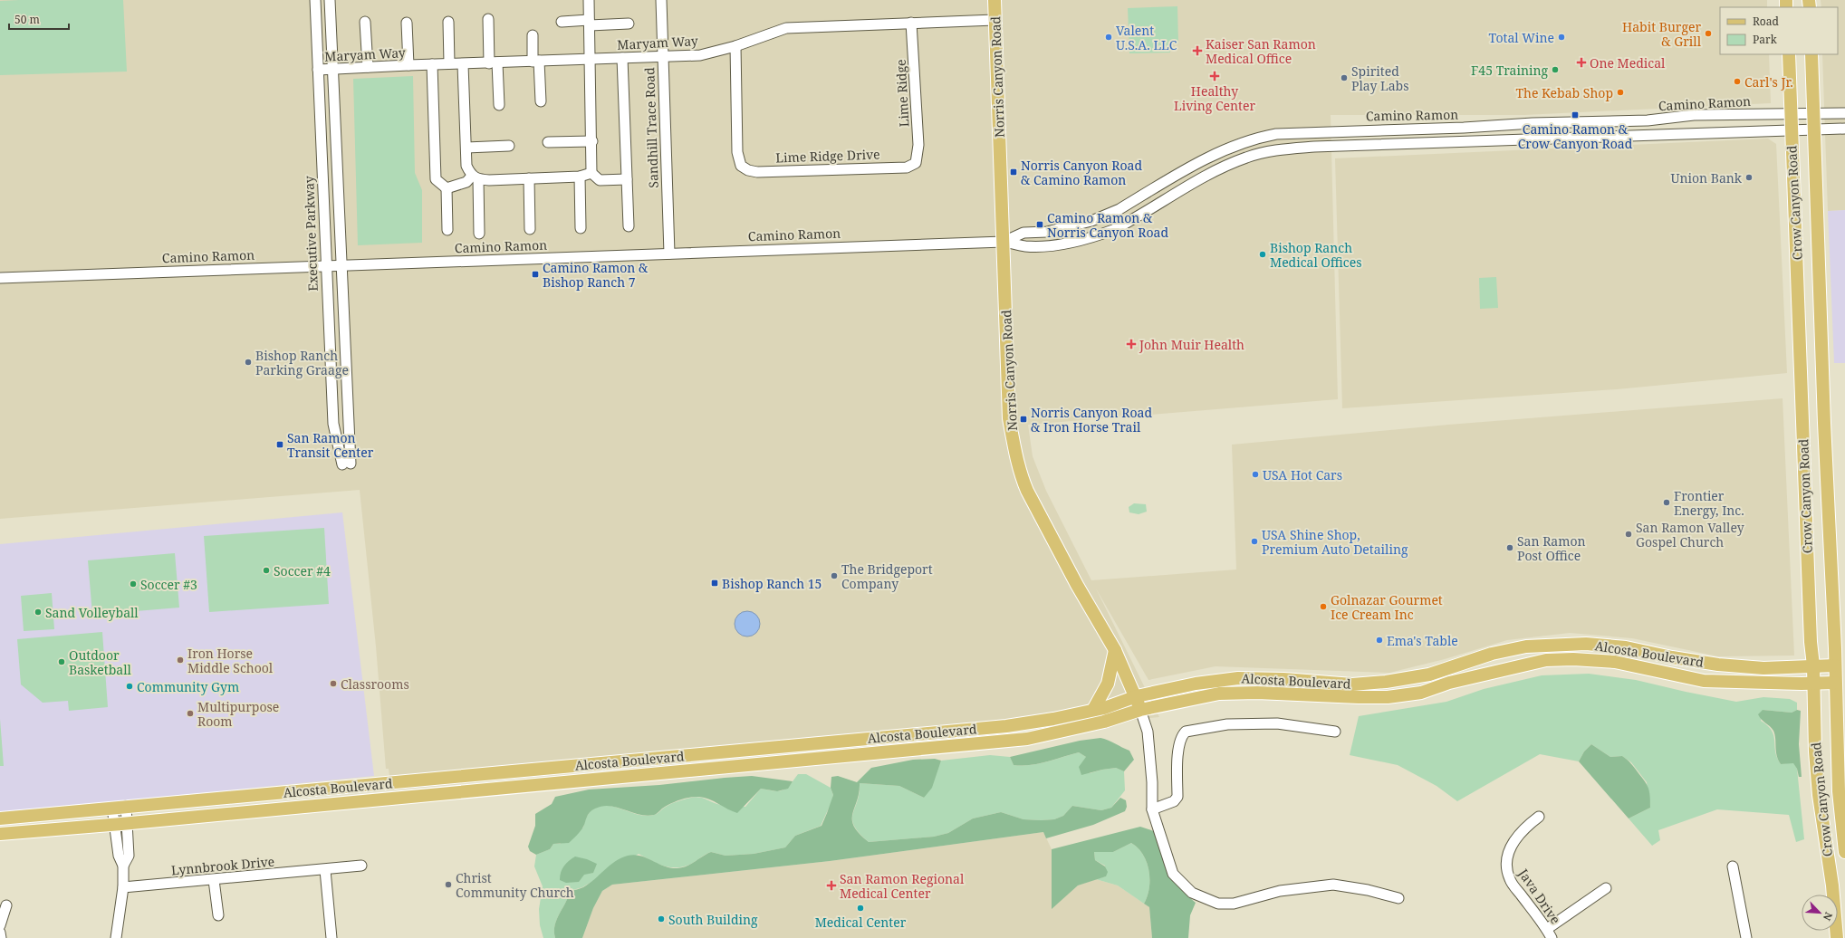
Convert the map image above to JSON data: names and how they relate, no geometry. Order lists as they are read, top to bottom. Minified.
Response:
{"streets":{"main road":["Norris Canyon Road","Crow Canyon Road","Alcosta Boulevard"],"street":["Maryam Way","Lime Ridge","Camino Ramon","Sandhill Trace Road","Lime Ridge Drive","Executive Parkway","Lynnbrook Drive","Java Drive"]},"crossings":[["Maryam Way","Norris Canyon Road"],["Maryam Way","Lime Ridge"],["Maryam Way","Sandhill Trace Road"],["Maryam Way","Lime Ridge Drive"],["Maryam Way","Executive Parkway"],["Norris Canyon Road","Camino Ramon"],["Norris Canyon Road","Alcosta Boulevard"],["Lime Ridge","Lime Ridge Drive"],["Camino Ramon","Sandhill Trace Road"],["Camino Ramon","Crow Canyon Road"],["Camino Ramon","Executive Parkway"],["Crow Canyon Road","Alcosta Boulevard"]],"places":{"other":["Habit Burger & Grill","Valent U.S.A. LLC","Total Wine","F45 Training","Spirited Play Labs","Carl's Jr.","The Kebab Shop","Union Bank","Bishop Ranch Medical Offices","Bishop Ranch Parking Graage","USA Hot Cars","Frontier Energy, Inc.","San Ramon Valley Gospel Church","USA Shine Shop, Premium Auto Detailing","San Ramon Post Office","Soccer #4","The Bridgeport Company","Soccer #3","Golnazar Gourmet Ice Cream Inc","Sand Volleyball","Ema's Table","Iron Horse Middle School","Outdoor Basketball","Classrooms","Community Gym","Multipurpose Room","Christ Community Church","Medical Center","South Building"],"health":["Kaiser San Ramon Medical Office","One Medical","Healthy Living Center","John Muir Health","San Ramon Regional Medical Center"],"transit":["Camino Ramon & Crow Canyon Road","Norris Canyon Road & Camino Ramon","Camino Ramon & Norris Canyon Road","Camino Ramon & Bishop Ranch 7","Norris Canyon Road & Iron Horse Trail","San Ramon Transit Center","Bishop Ranch 15"]},"legend":["Road","Park"],"scale_bar":"50 m","north":"bottom right"}
